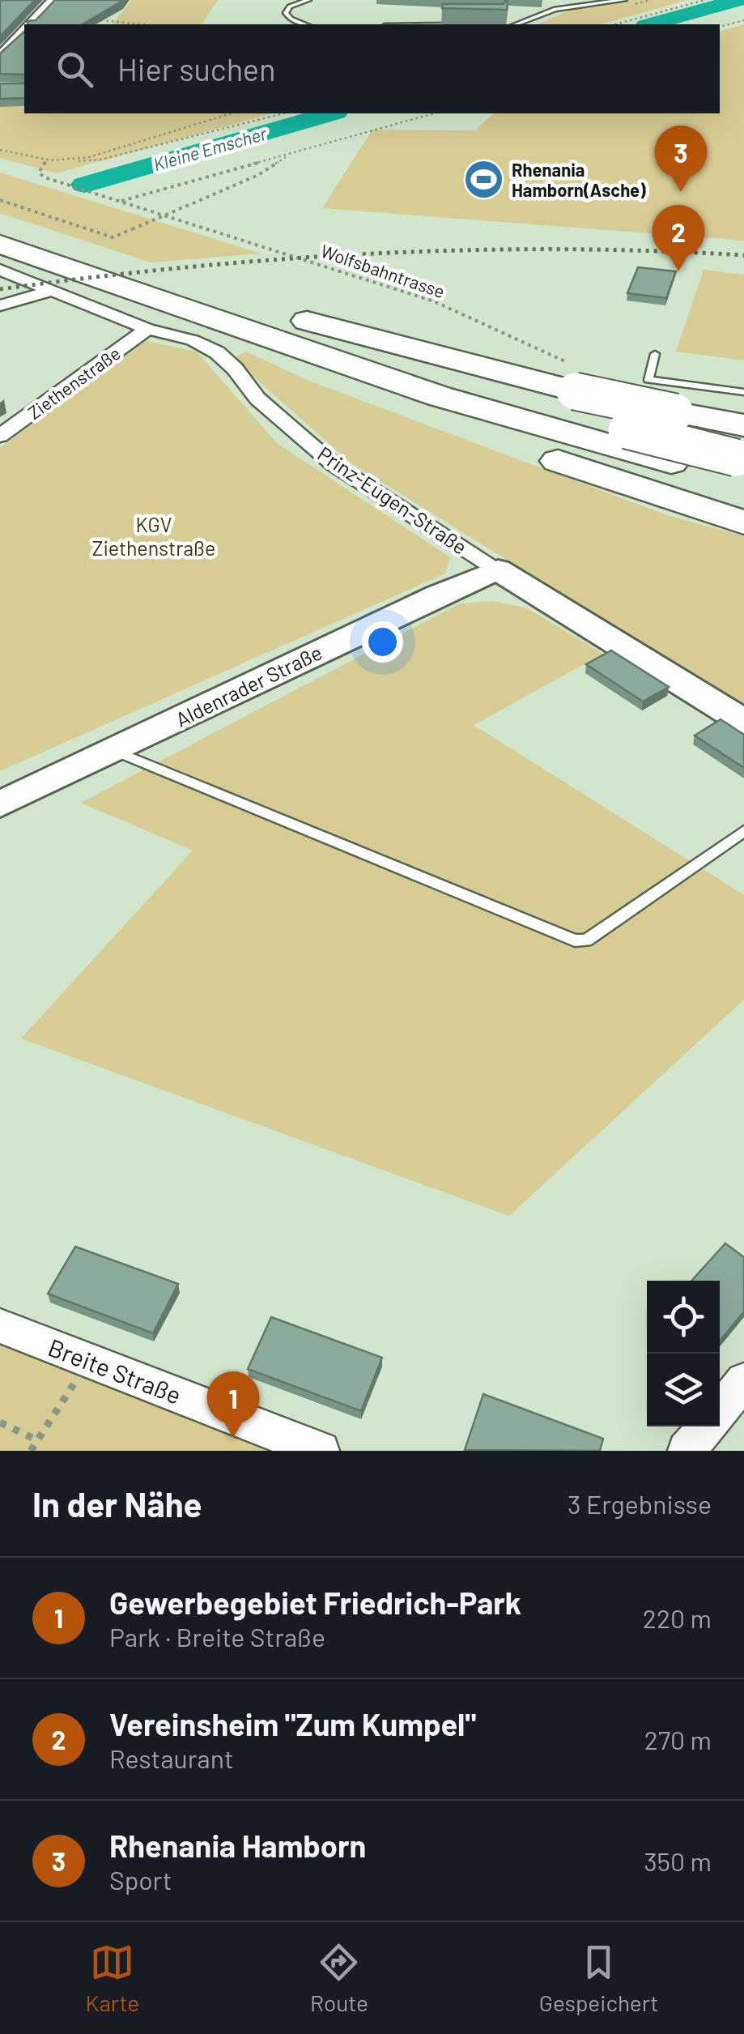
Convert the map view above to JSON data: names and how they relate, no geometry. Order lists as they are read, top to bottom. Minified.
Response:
{"streets":{"street":["Ziethenstraße","Prinz-Eugen-Straße","Aldenrader Straße","Breite Straße"],"path":["Wolfsbahntrasse"]},"crossings":[["Ziethenstraße","Prinz-Eugen-Straße"],["Prinz-Eugen-Straße","Aldenrader Straße"]],"water":["Kleine Emscher"],"parks":["KGV Ziethenstraße"],"places":{"sports":["Rhenania Hamborn(Asche)"]},"page":{"search":"Hier suchen","pins":["3","2","1"],"heading":["In der Nähe","3 Ergebnisse"],"list":[{"mark":"1","name":"Gewerbegebiet Friedrich-Park","note":"Park · Breite Straße","value":"220 m"},{"mark":"2","name":"Vereinsheim \"Zum Kumpel\"","note":"Restaurant","value":"270 m"},{"mark":"3","name":"Rhenania Hamborn","note":"Sport","value":"350 m"}],"nav":["Karte","Route","Gespeichert"]}}
